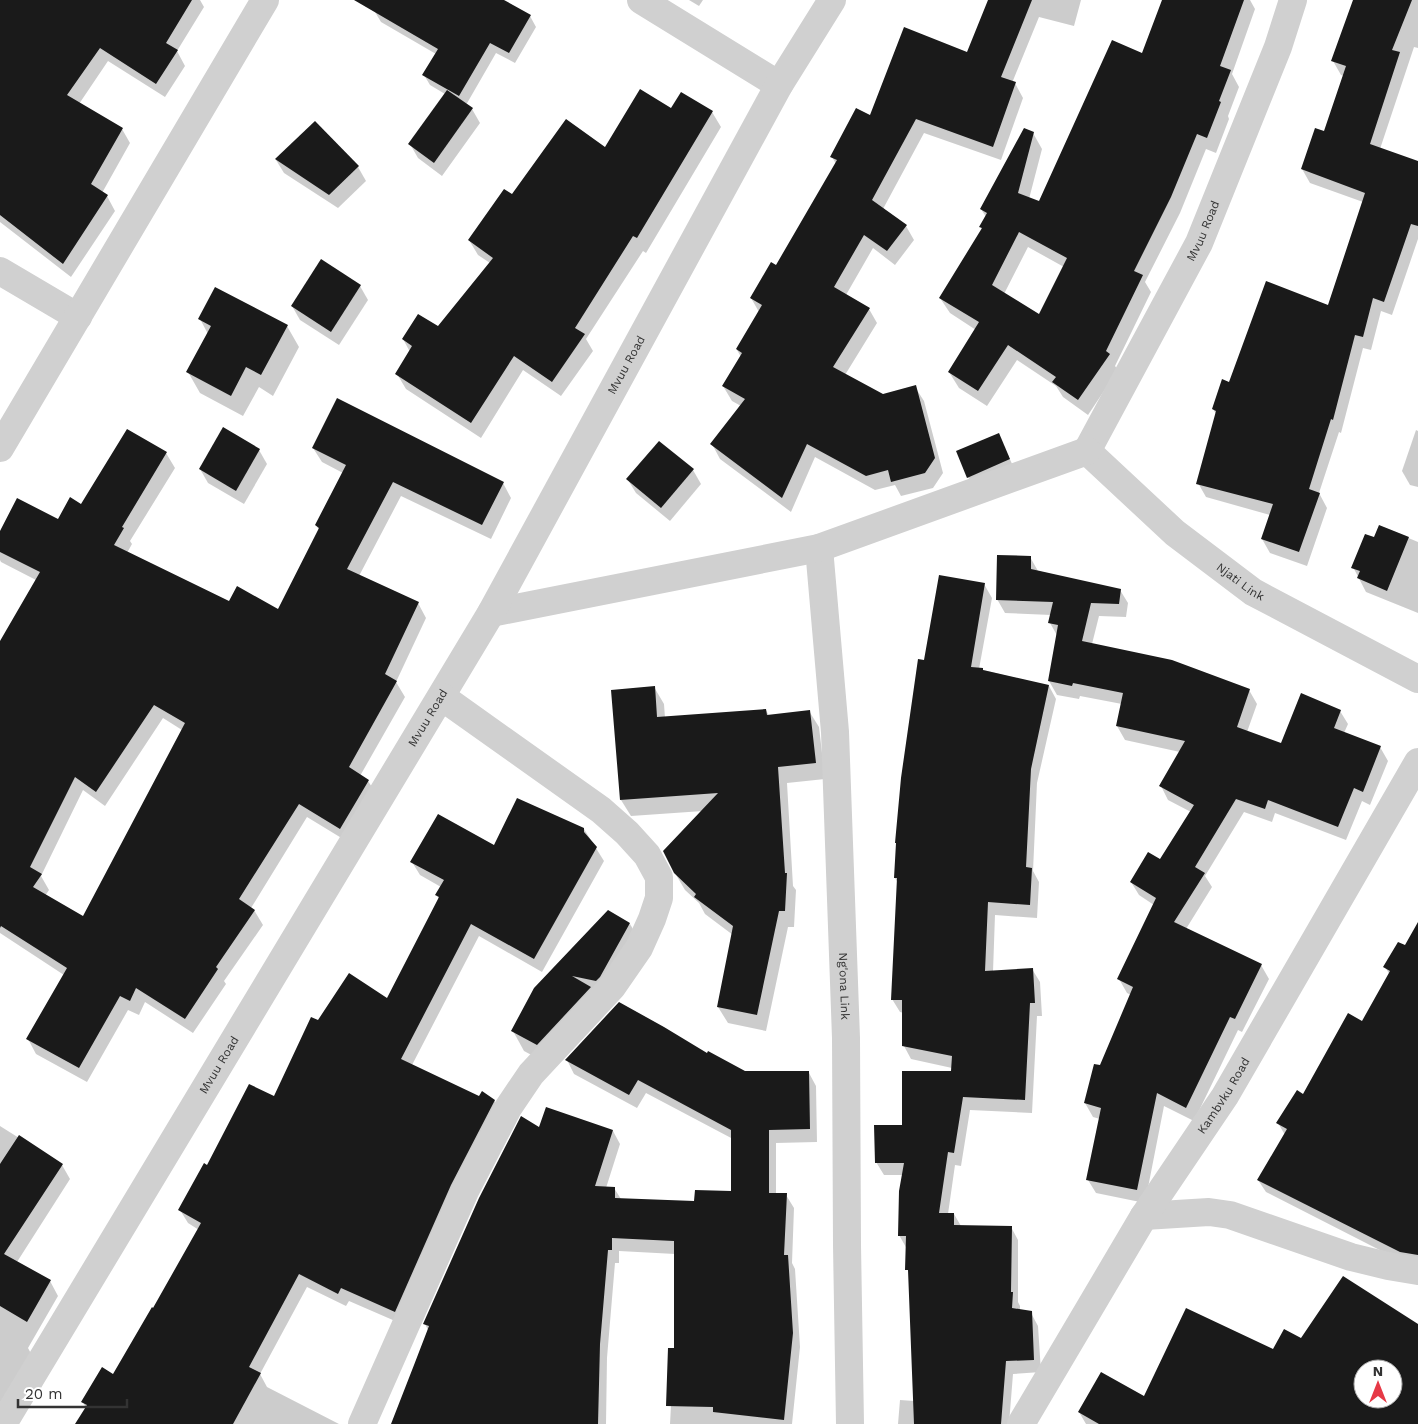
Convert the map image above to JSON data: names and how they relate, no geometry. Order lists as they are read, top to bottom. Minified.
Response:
{"streets":{"street":["Mvuu Road","Njati Link","Ng'ona Link","Kambvku Road"]},"crossings":[["Mvuu Road","Njati Link"]],"scale_bar":"20 m","north":"top"}
